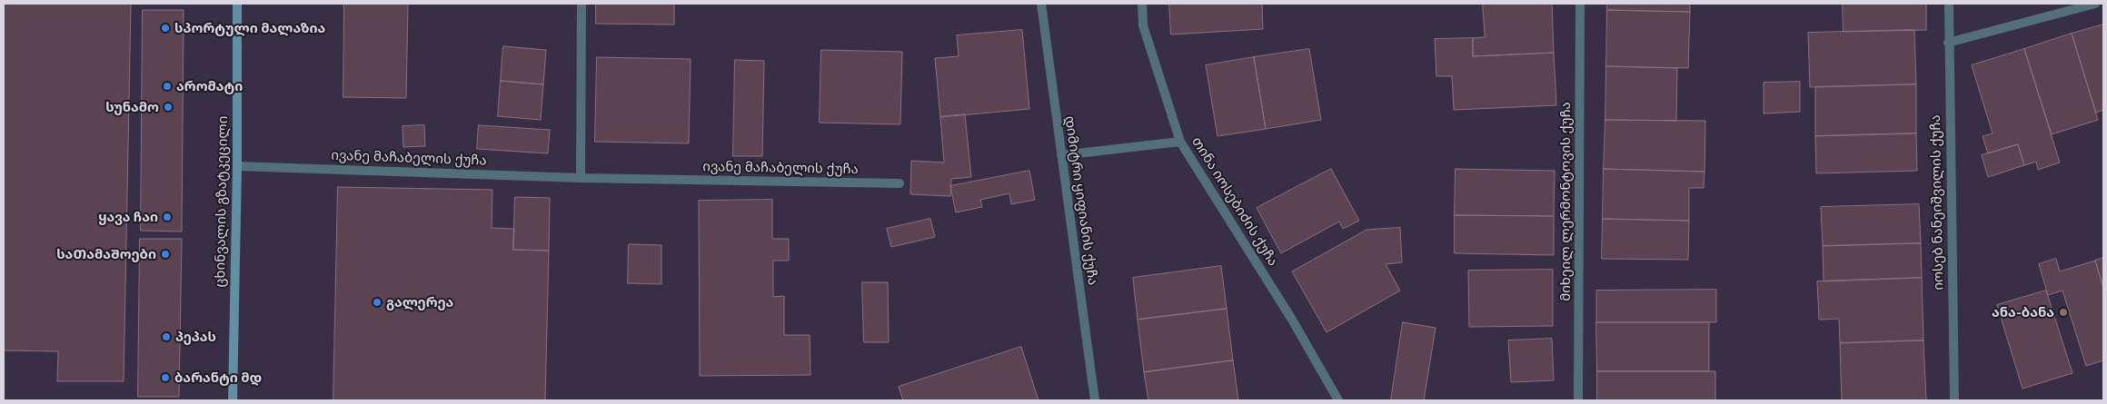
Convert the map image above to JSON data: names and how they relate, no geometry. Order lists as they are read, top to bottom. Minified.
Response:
{"streets":{"main road":["ცხინვალის გზატკეცილი"],"street":["ივანე მაჩაბელის ქუჩა","დიმიტრი ყიფიანის ქუჩა","თინა იოსებიძის ქუჩა","მიხეილ ლერმონტოვის ქუჩა","იოსებ ნანეიშვილის ქუჩა"]},"crossings":[["ივანე მაჩაბელის ქუჩა","ცხინვალის გზატკეცილი"]],"places":["სპორტული მალაზია","არომატი","სუნამო","ყავა ჩაი","საᲗამაᲨოები","გალერეა","ანა-ბანა","პეპას","ბარანტი მდ"]}
